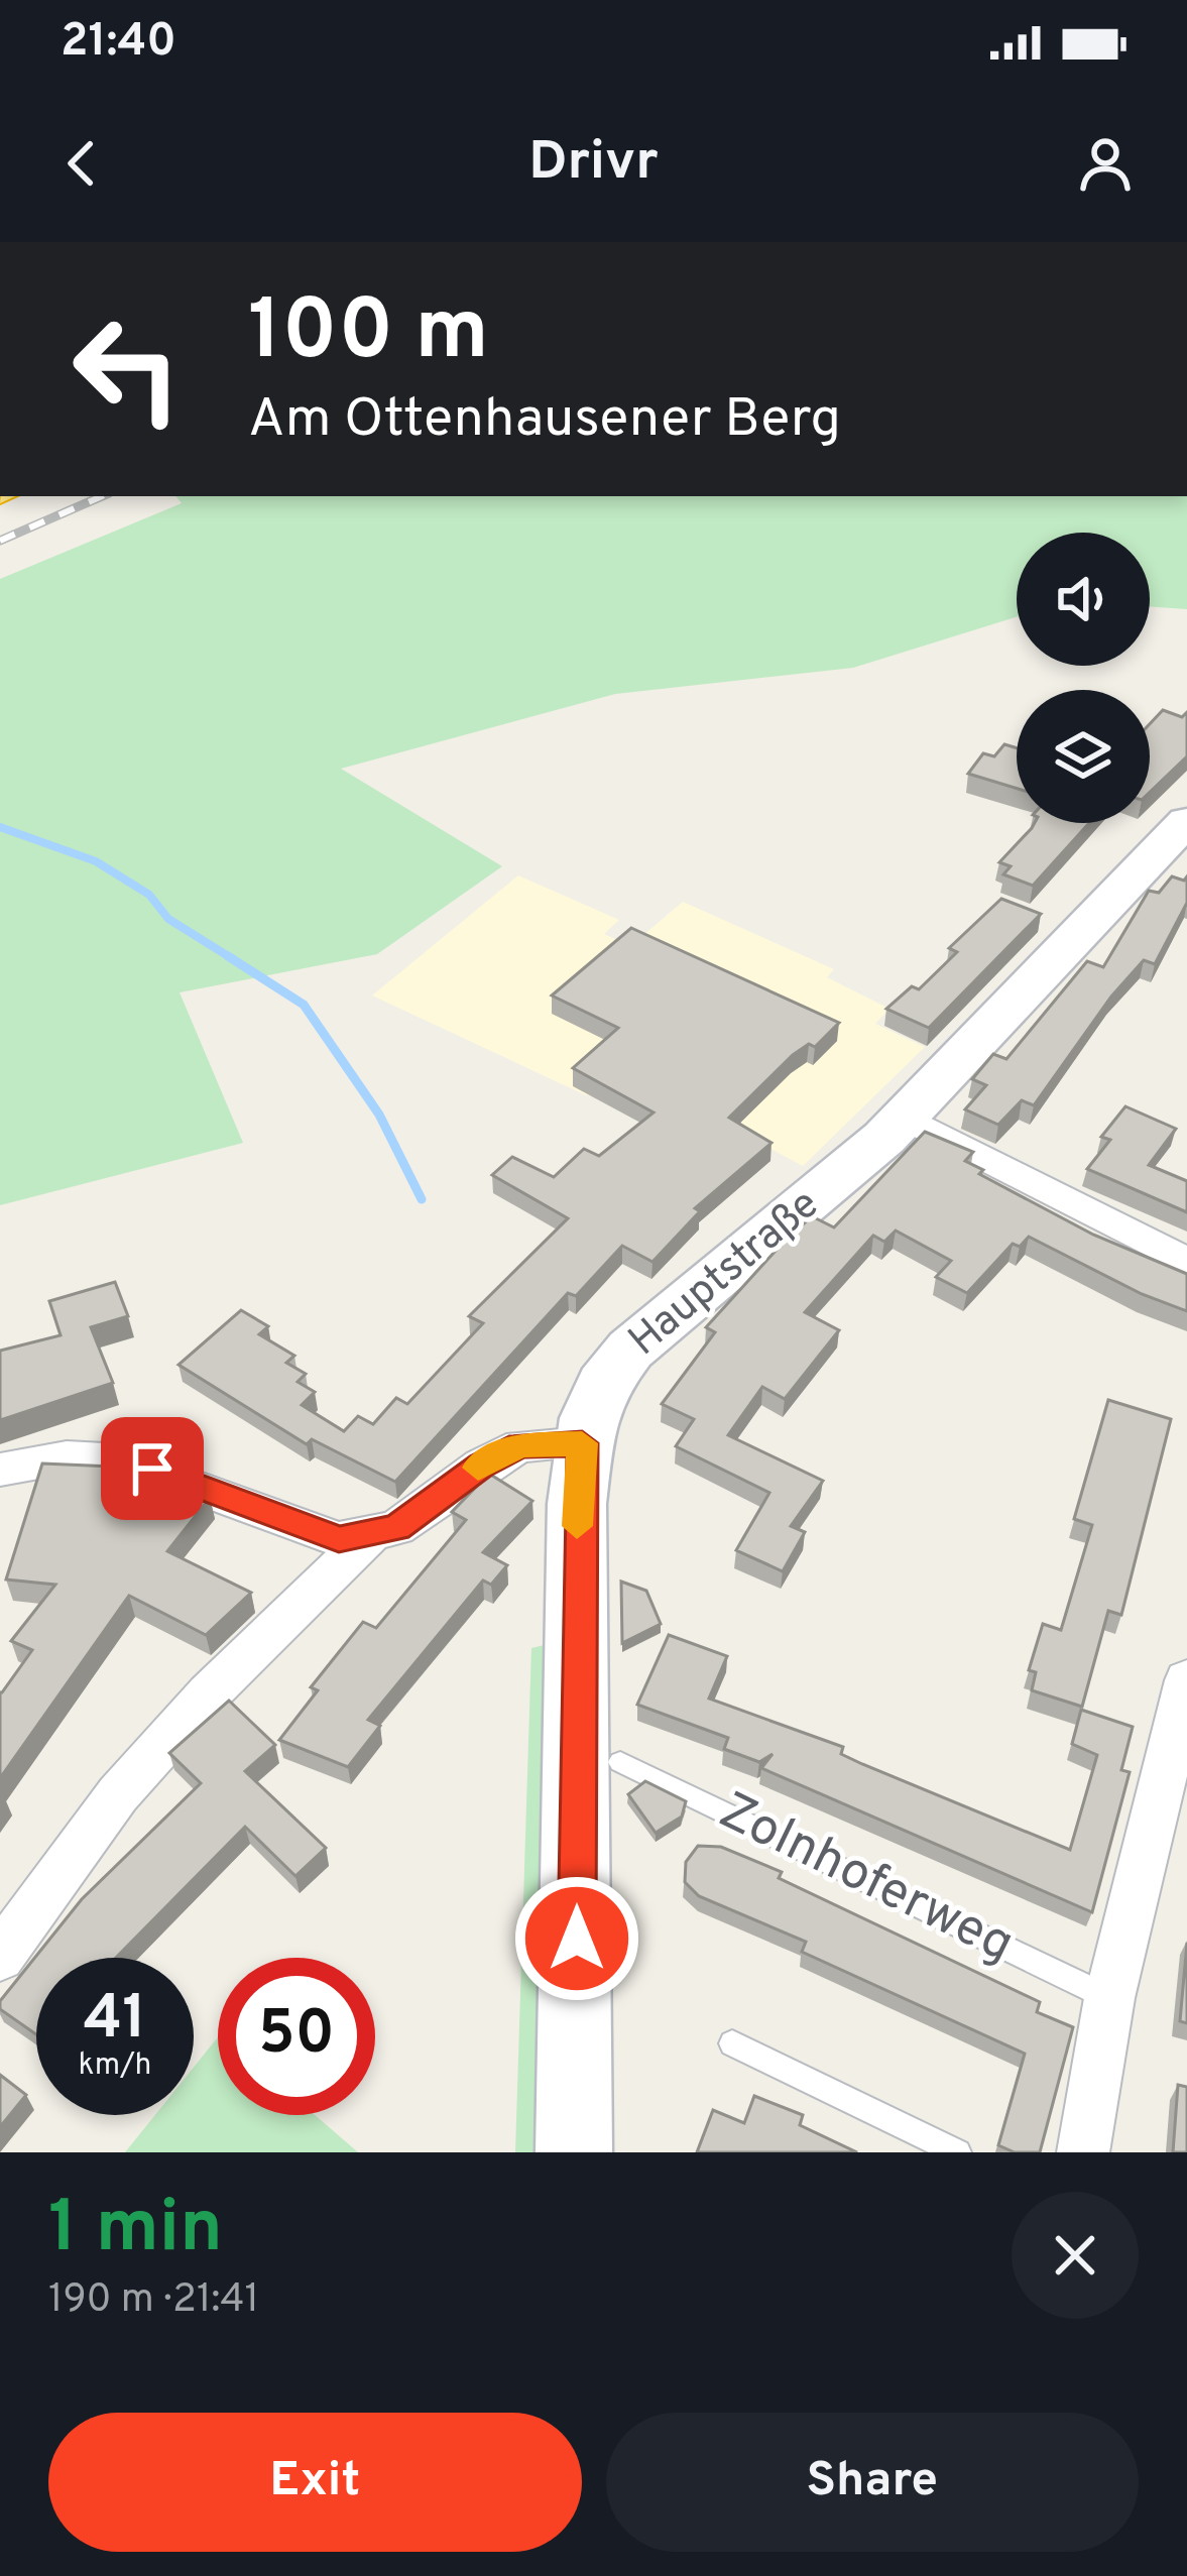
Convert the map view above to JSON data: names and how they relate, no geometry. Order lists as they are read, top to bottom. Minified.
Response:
{"streets":{"main road":["Hauptstraße"],"lane":["Zolnhoferweg"]},"page":{"status":"21:40","header":"Drivr","turn":["100 m","Am Ottenhausener Berg"],"speed":"41 km/h","limit":"50","heading":["1 min","190 m · 21:41"],"buttons":["Exit","Share"]}}
